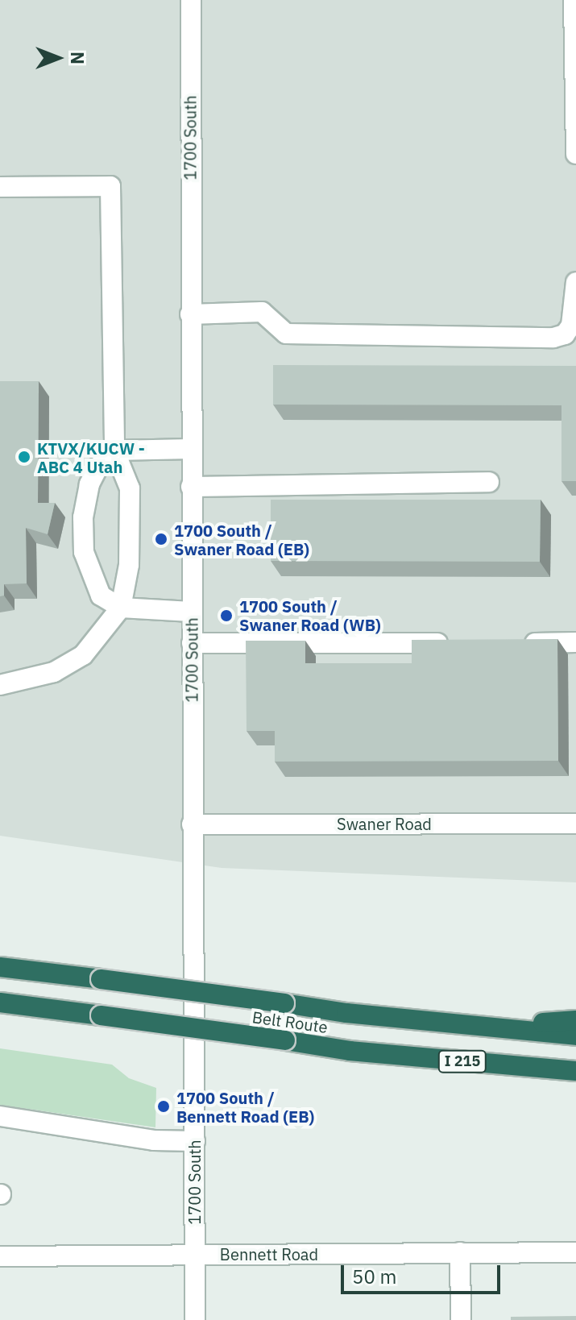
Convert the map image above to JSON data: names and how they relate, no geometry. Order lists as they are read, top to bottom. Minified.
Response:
{"streets":{"highway":["Belt Route","I 215"],"street":["1700 South","Swaner Road","Bennett Road"]},"crossings":[["1700 South","Swaner Road"],["1700 South","Bennett Road"]],"places":["KTVX/KUCW - ABC 4 Utah","1700 South / Swaner Road (EB)","1700 South / Swaner Road (WB)","1700 South / Bennett Road (EB)"],"scale_bar":"50 m","north":"right"}
